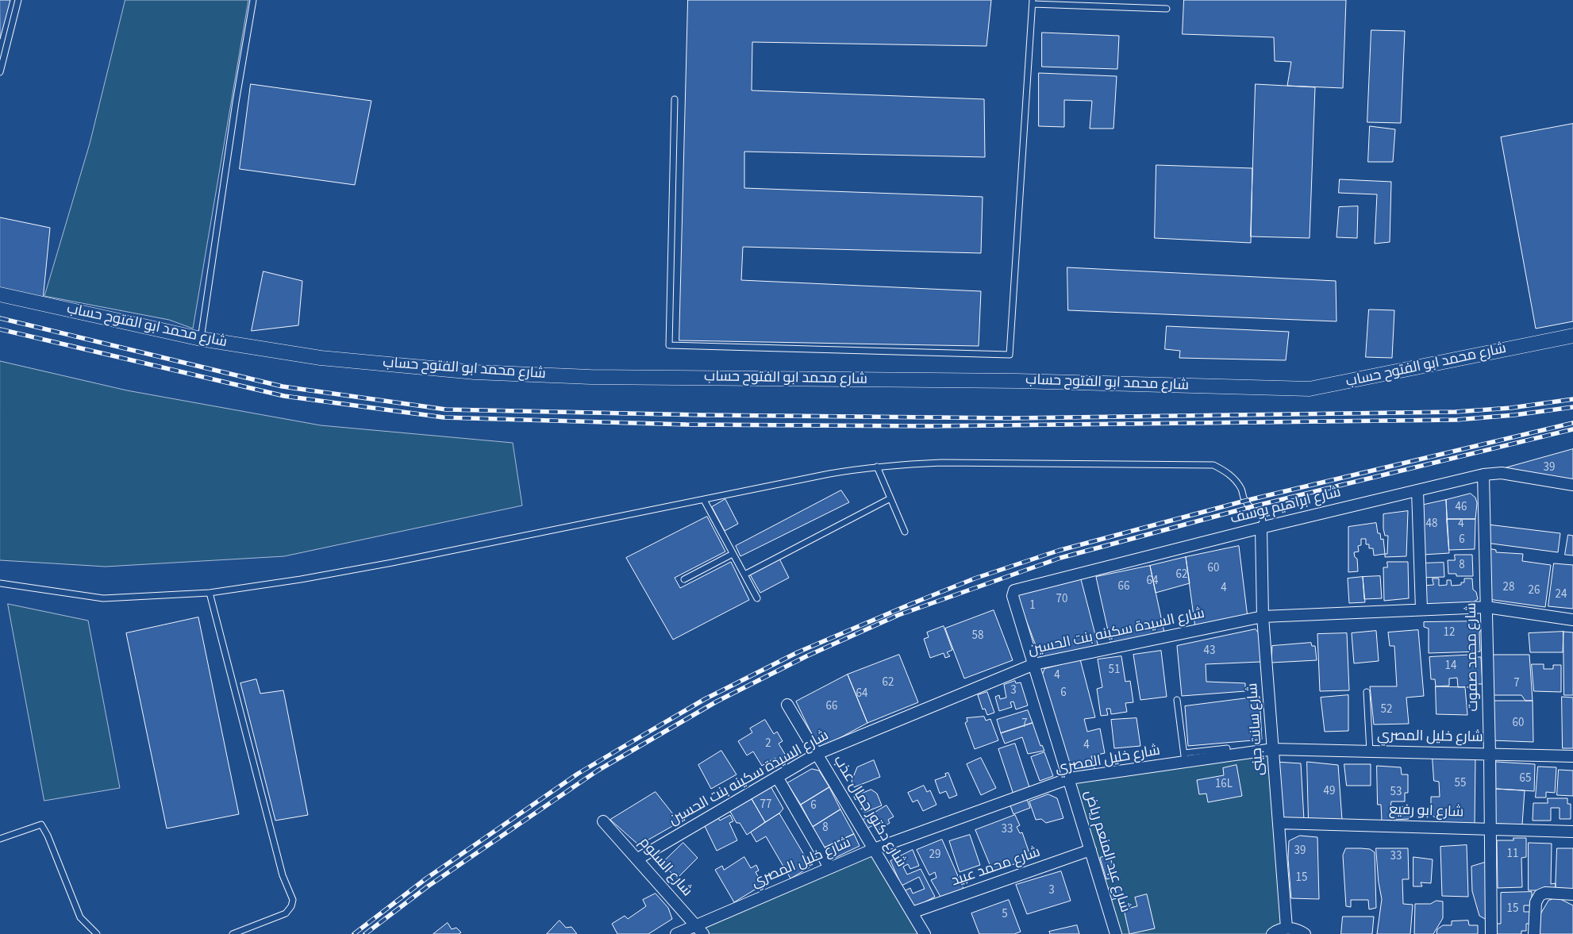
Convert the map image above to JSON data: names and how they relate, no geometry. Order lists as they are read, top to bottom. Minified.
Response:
{"streets":{"street":["شارع محمد ابو الفتوح حساب","شارع ابراهيم يوسف","شارع السيدة سكينه بنت الحسين","شارع محمد صفوت","شارع سانت جينى","شارع خليل المصري","شارع دكتور جمال عذب","شارع ابو رفيع","شارع عبد المنعم رياض","شارع السلوم","شارع محمد عبيد"]},"crossings":[["شارع ابراهيم يوسف","شارع محمد صفوت"],["شارع ابراهيم يوسف","شارع سانت جينى"],["شارع ابراهيم يوسف","شارع عبد المنعم رياض"],["شارع السيدة سكينه بنت الحسين","شارع محمد صفوت"],["شارع السيدة سكينه بنت الحسين","شارع سانت جينى"],["شارع السيدة سكينه بنت الحسين","شارع دكتور جمال عذب"],["شارع السيدة سكينه بنت الحسين","شارع عبد المنعم رياض"],["شارع السيدة سكينه بنت الحسين","شارع السلوم"],["شارع محمد صفوت","شارع خليل المصري"],["شارع محمد صفوت","شارع ابو رفيع"],["شارع سانت جينى","شارع خليل المصري"],["شارع سانت جينى","شارع ابو رفيع"],["شارع خليل المصري","شارع دكتور جمال عذب"],["شارع خليل المصري","شارع عبد المنعم رياض"],["شارع خليل المصري","شارع السلوم"],["شارع دكتور جمال عذب","شارع محمد عبيد"],["شارع عبد المنعم رياض","شارع محمد عبيد"]],"house_numbers":["39","46","48","4","6","8","60","62","64","66","28","4","26","24","70","1","12","58","43","14","51","4","62","7","3","6","64","66","52","60","7","2","4","65","55","16L","49","53","77","6","8","33","39","11","29","33","15","3","15","5"]}
